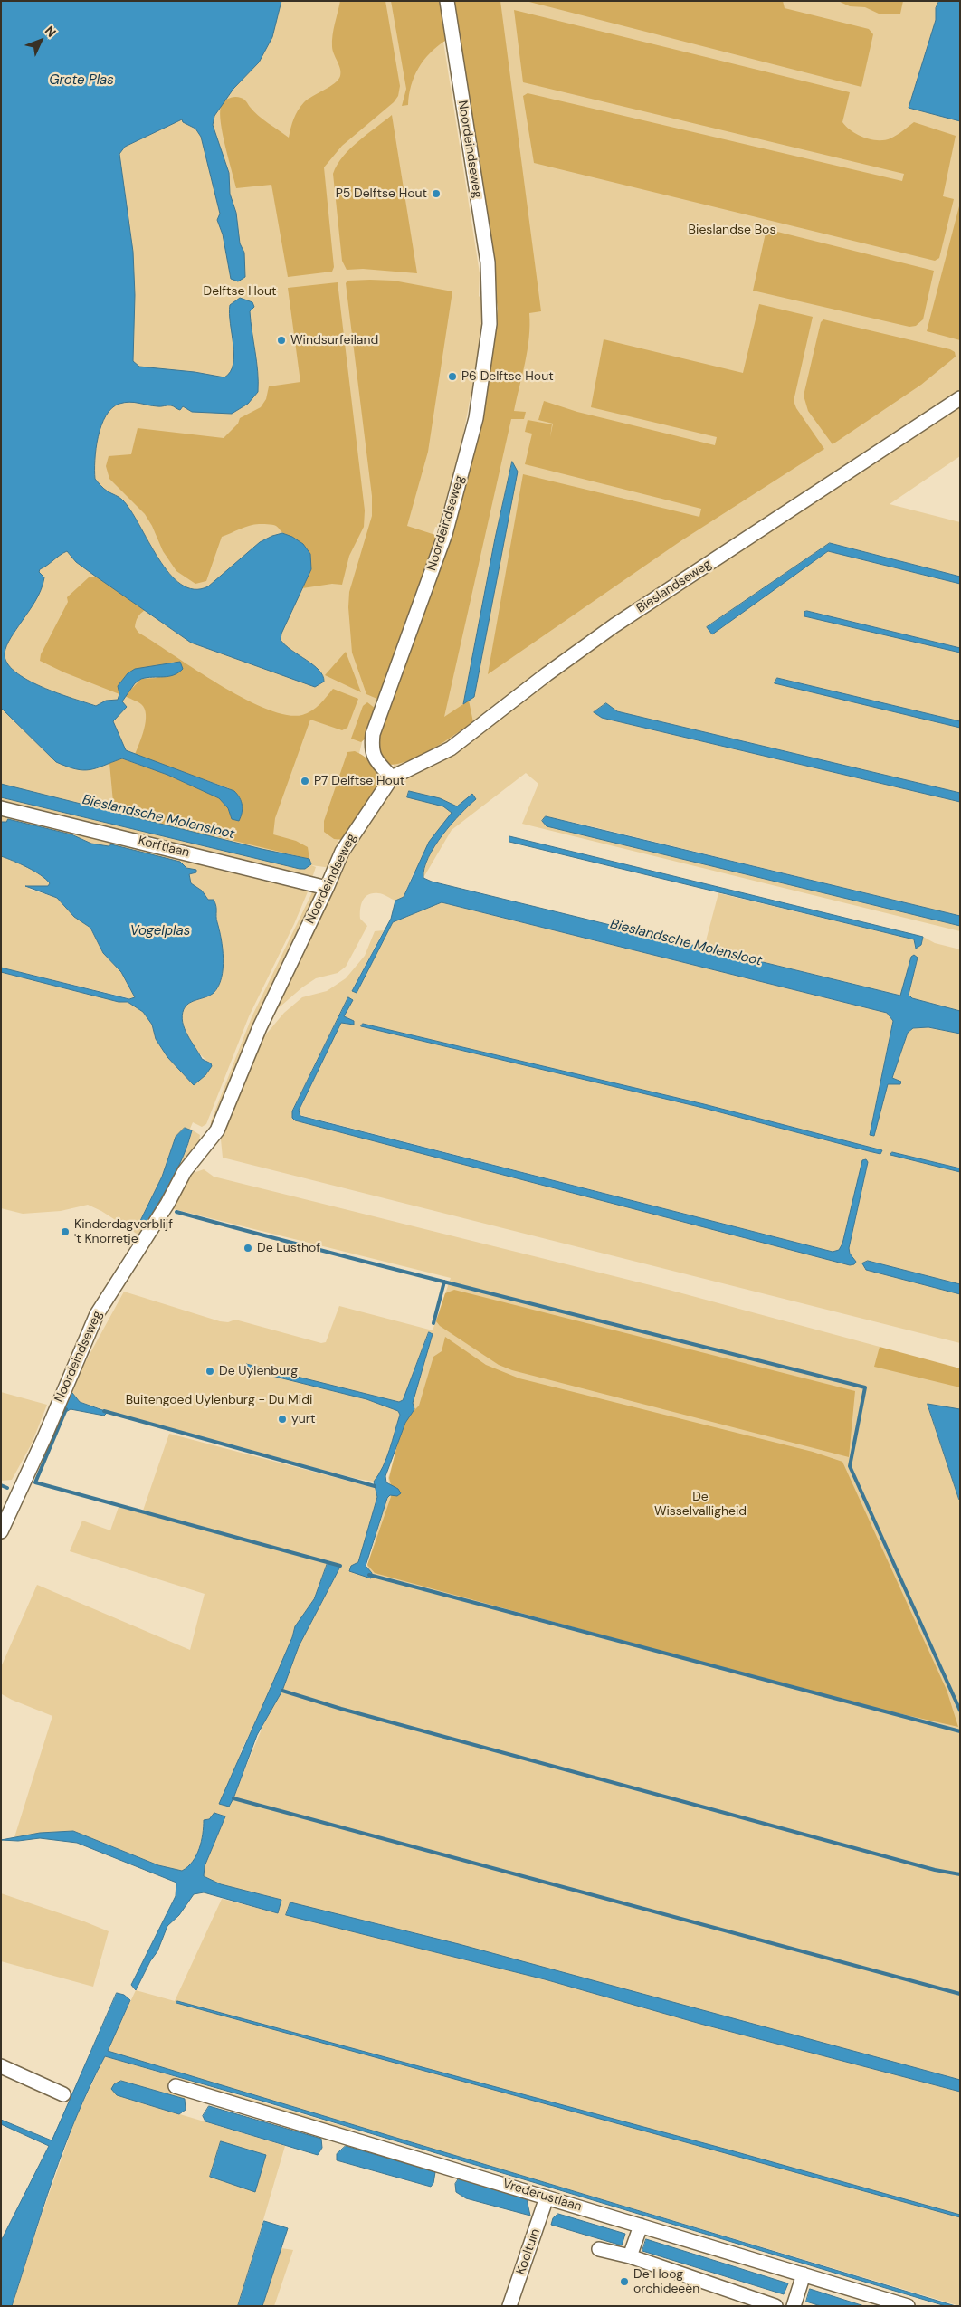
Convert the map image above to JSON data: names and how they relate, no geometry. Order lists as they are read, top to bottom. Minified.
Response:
{"streets":{"street":["Noordeindseweg","Bieslandseweg","Korftlaan","Vrederustlaan","Kooltuin"]},"crossings":[["Noordeindseweg","Bieslandseweg"],["Noordeindseweg","Korftlaan"],["Vrederustlaan","Kooltuin"]],"water":["Grote Plas","Bieslandsche Molensloot","Vogelplas"],"parks":["Bieslandse Bos","Delftse Hout","Buitengoed Uylenburg - Du Midi","De Wisselvalligheid"],"places":["P5 Delftse Hout","Windsurfeiland","P6 Delftse Hout","P7 Delftse Hout","Kinderdagverblijf 't Knorretje","De Lusthof","De Uylenburg","yurt","De Hoog orchideeën"],"north":"top right"}
